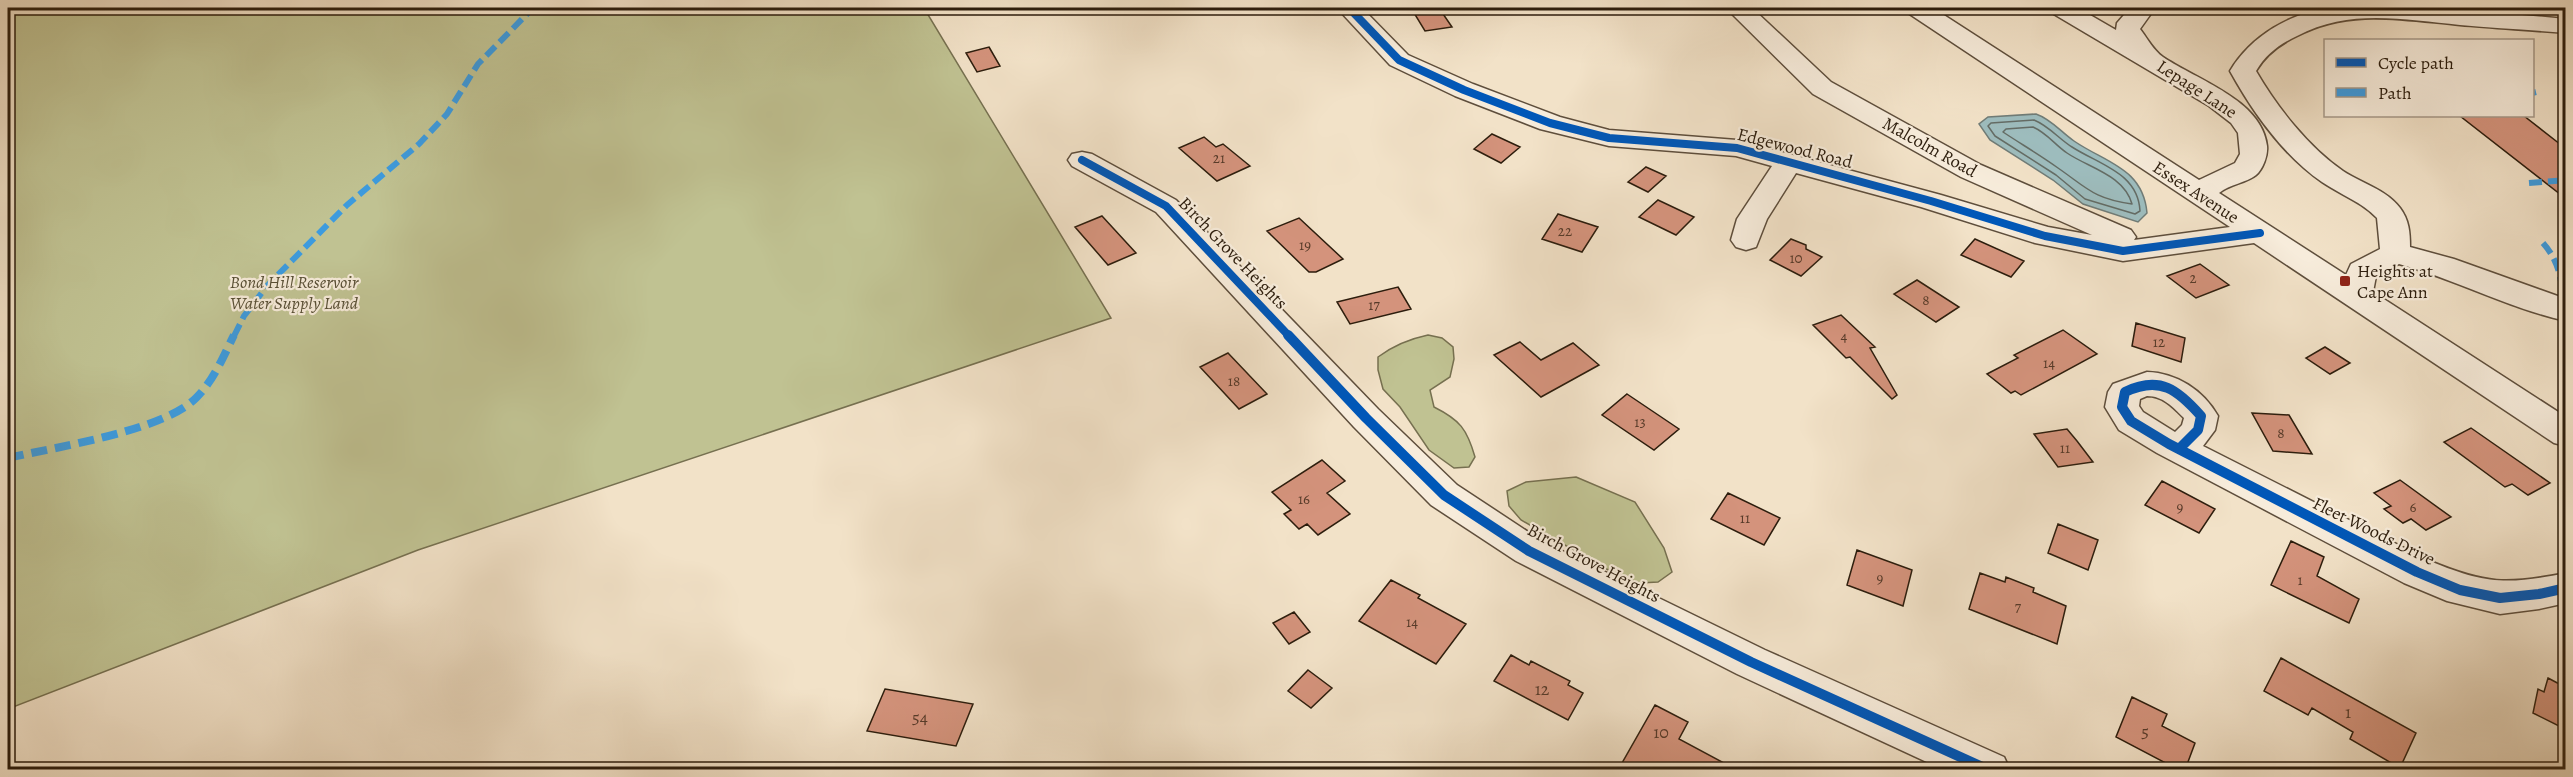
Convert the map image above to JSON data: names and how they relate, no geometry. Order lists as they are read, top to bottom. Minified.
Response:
{"streets":{"street":["Lepage Lane","Malcolm Road","Edgewood Road","Essex Avenue","Birch Grove Heights","Fleet Woods Drive"]},"crossings":[["Lepage Lane","Essex Avenue"],["Malcolm Road","Edgewood Road"],["Edgewood Road","Essex Avenue"]],"parks":["Bond Hill Reservoir Water Supply Land"],"places":{"transit":["Heights at Cape Ann"]},"house_numbers":["21","22","19","10","2","8","17","4","12","14","18","13","8","11","16","9","6","11","9","1","7","14","12","1","54","5","10"],"legend":["Cycle path","Path"]}
